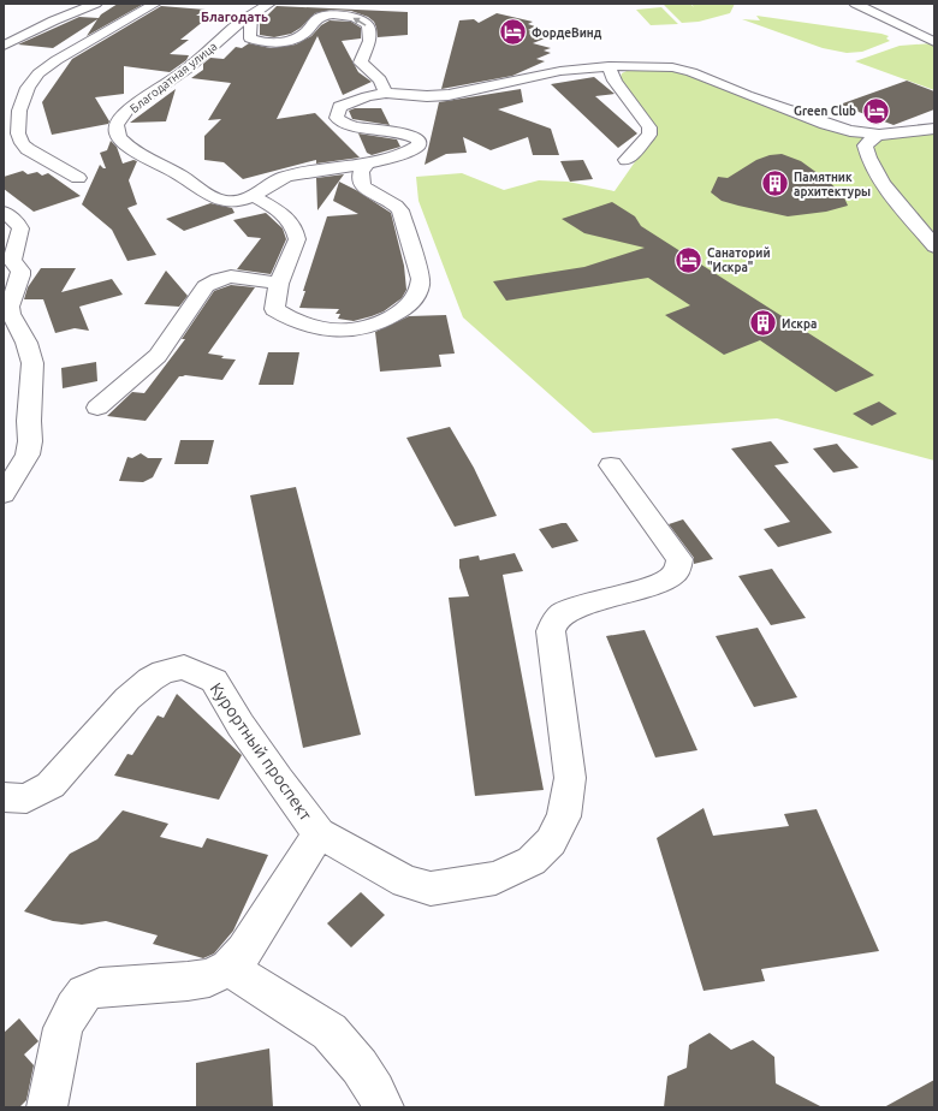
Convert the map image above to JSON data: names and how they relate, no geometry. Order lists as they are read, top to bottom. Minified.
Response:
{"streets":{"street":["Благодатная улица","Курортный проспект"]},"districts":["Благодать"],"places":{"hotel":["ФордеВинд","Green Club","Санаторий \"Искра\""],"building":["Памятник архитектуры","Искра"]}}
